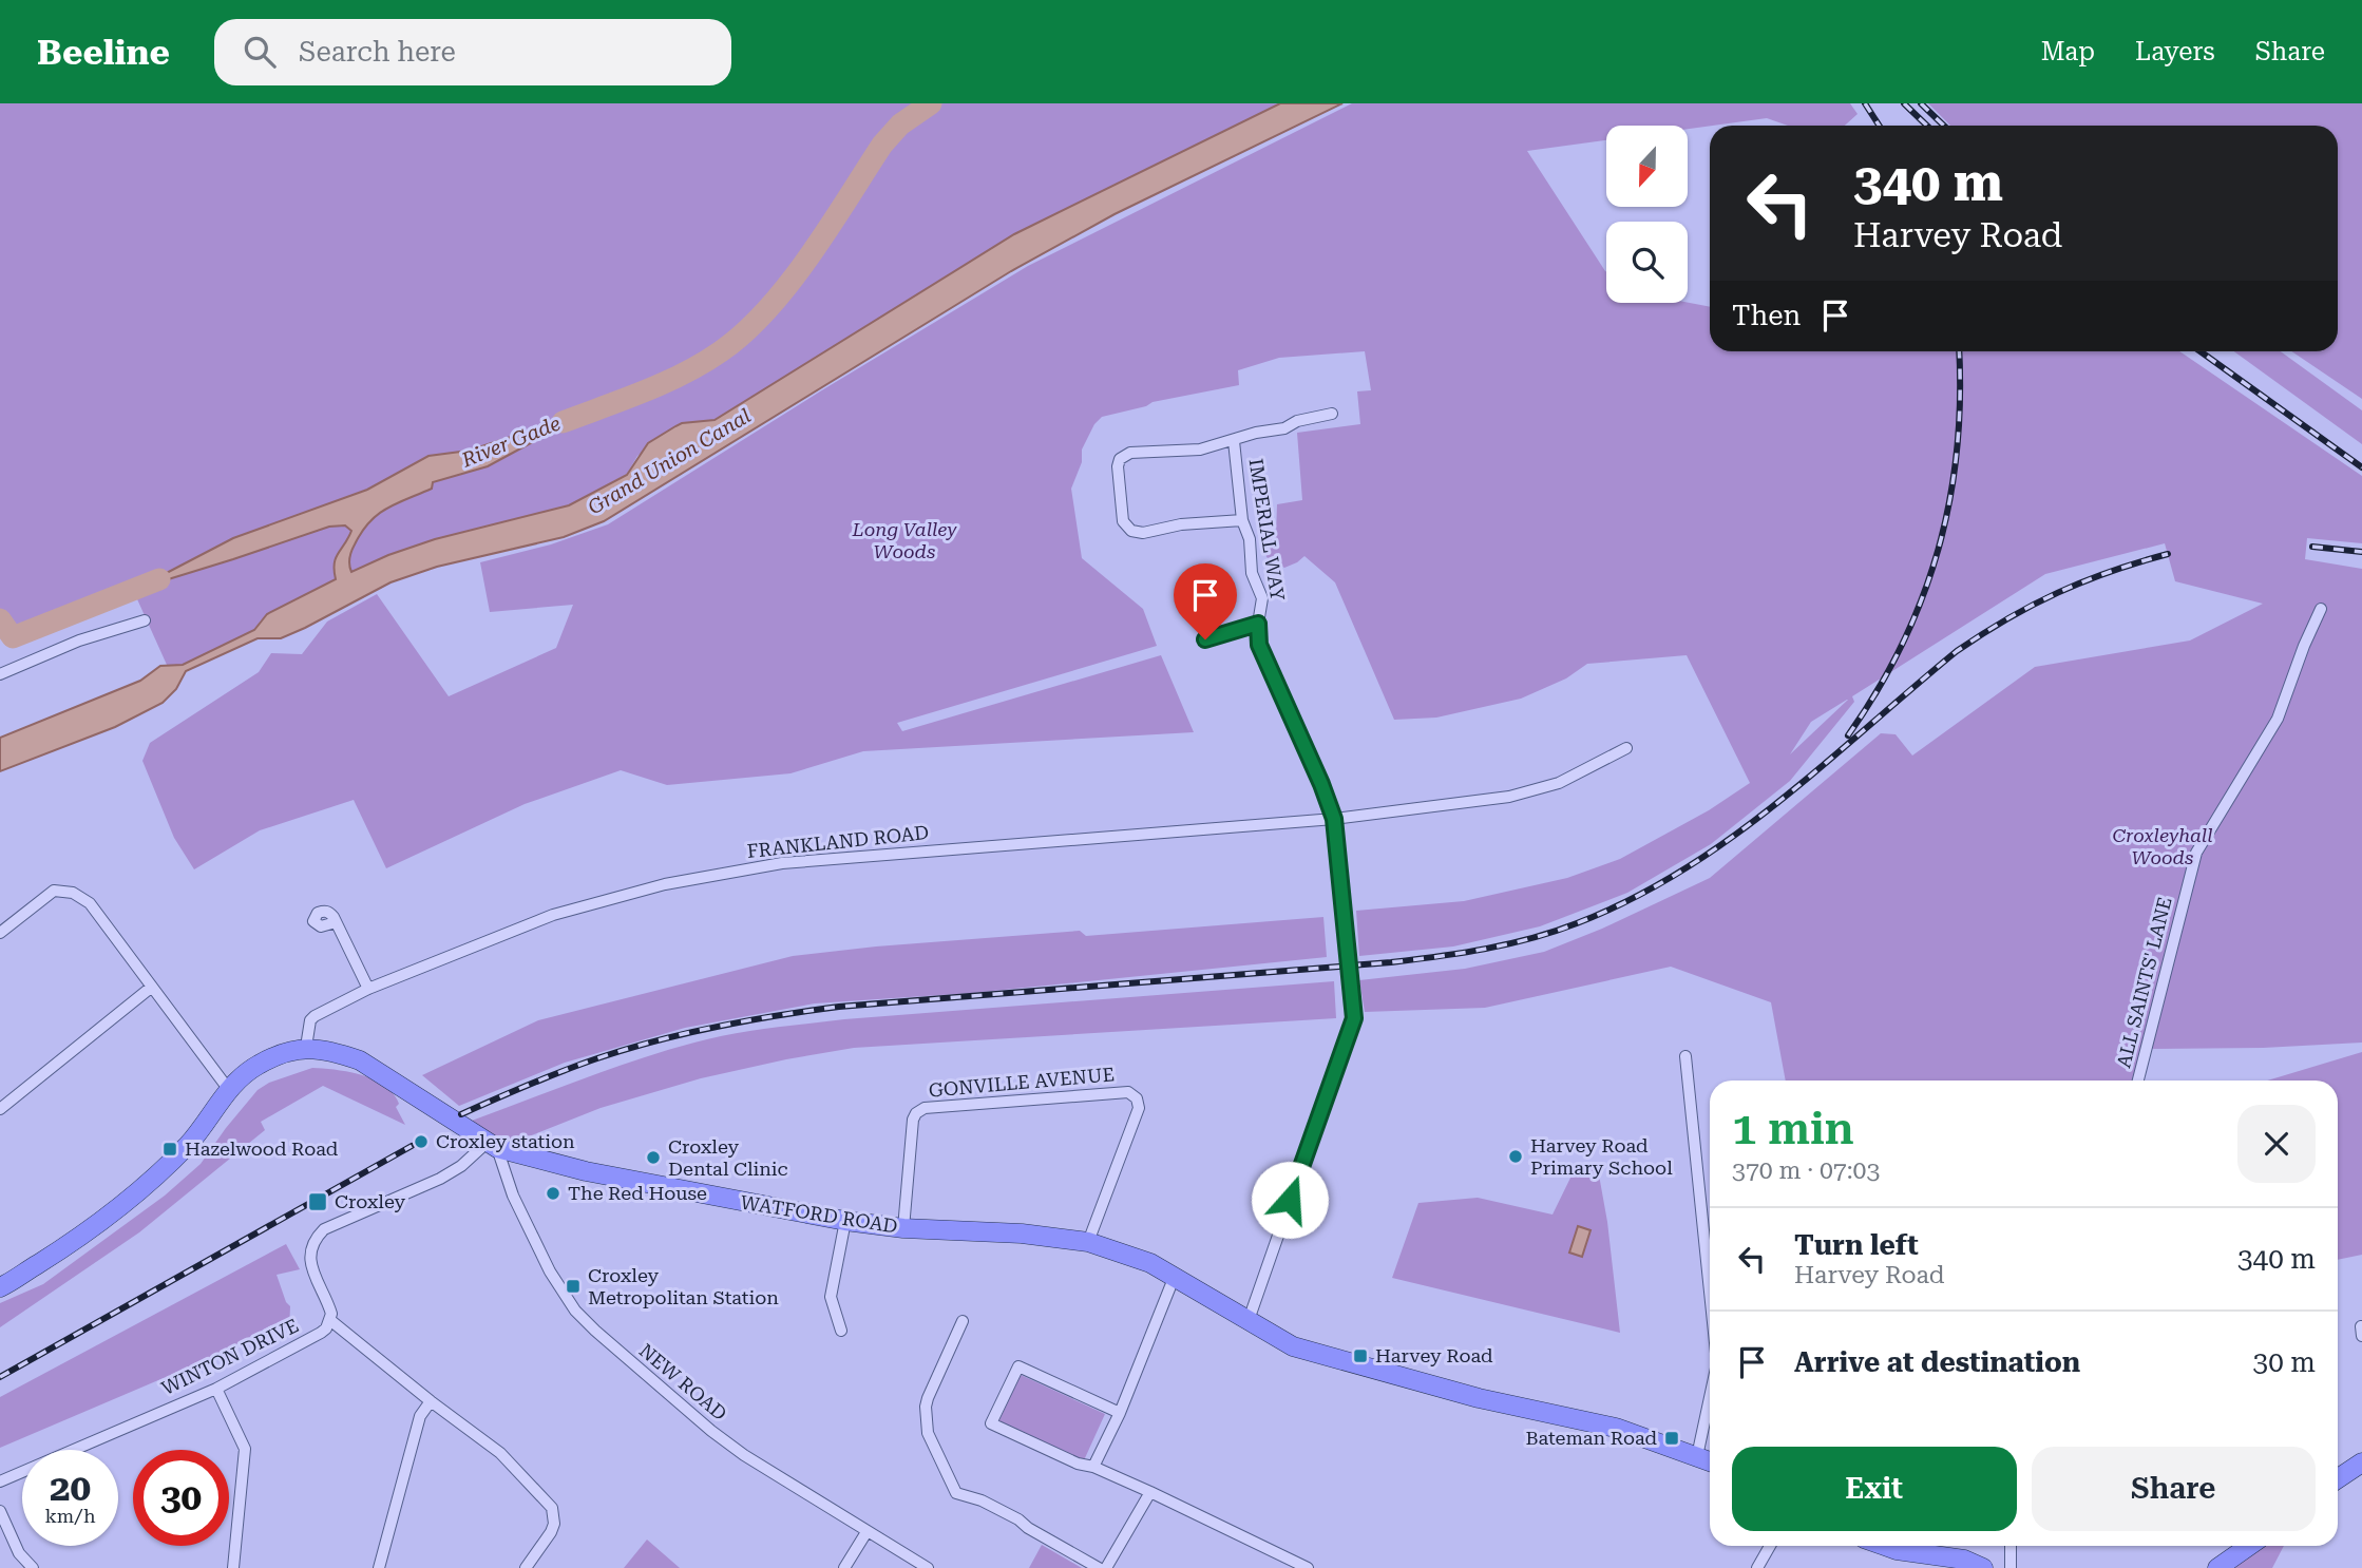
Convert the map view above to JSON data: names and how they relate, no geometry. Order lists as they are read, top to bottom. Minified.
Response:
{"streets":{"main road":["WATFORD ROAD"],"street":["IMPERIAL WAY","FRANKLAND ROAD","ALL SAINTS' LANE","GONVILLE AVENUE","WINTON DRIVE","NEW ROAD"]},"crossings":[["FRANKLAND ROAD","WATFORD ROAD"],["GONVILLE AVENUE","WATFORD ROAD"],["WATFORD ROAD","NEW ROAD"]],"water":["River Gade","Grand Union Canal"],"parks":["Long Valley Woods","Croxleyhall Woods"],"places":{"other":["Croxley station","Harvey Road Primary School","Croxley Dental Clinic","The Red House"],"transit":["Hazelwood Road","Croxley","Croxley Metropolitan Station","Harvey Road","Bateman Road"]},"north":"bottom","page":{"header":"Beeline","search":"Search here","nav":["Map","Layers","Share"],"turn":["340 m","Harvey Road"],"then":"Then","heading":["1 min","370 m · 07:03"],"list":[{"name":"Turn left","note":"Harvey Road","value":"340 m"},{"name":"Arrive at destination","value":"30 m"}],"buttons":["Exit","Share"],"speed":"20 km/h","limit":"30"}}
